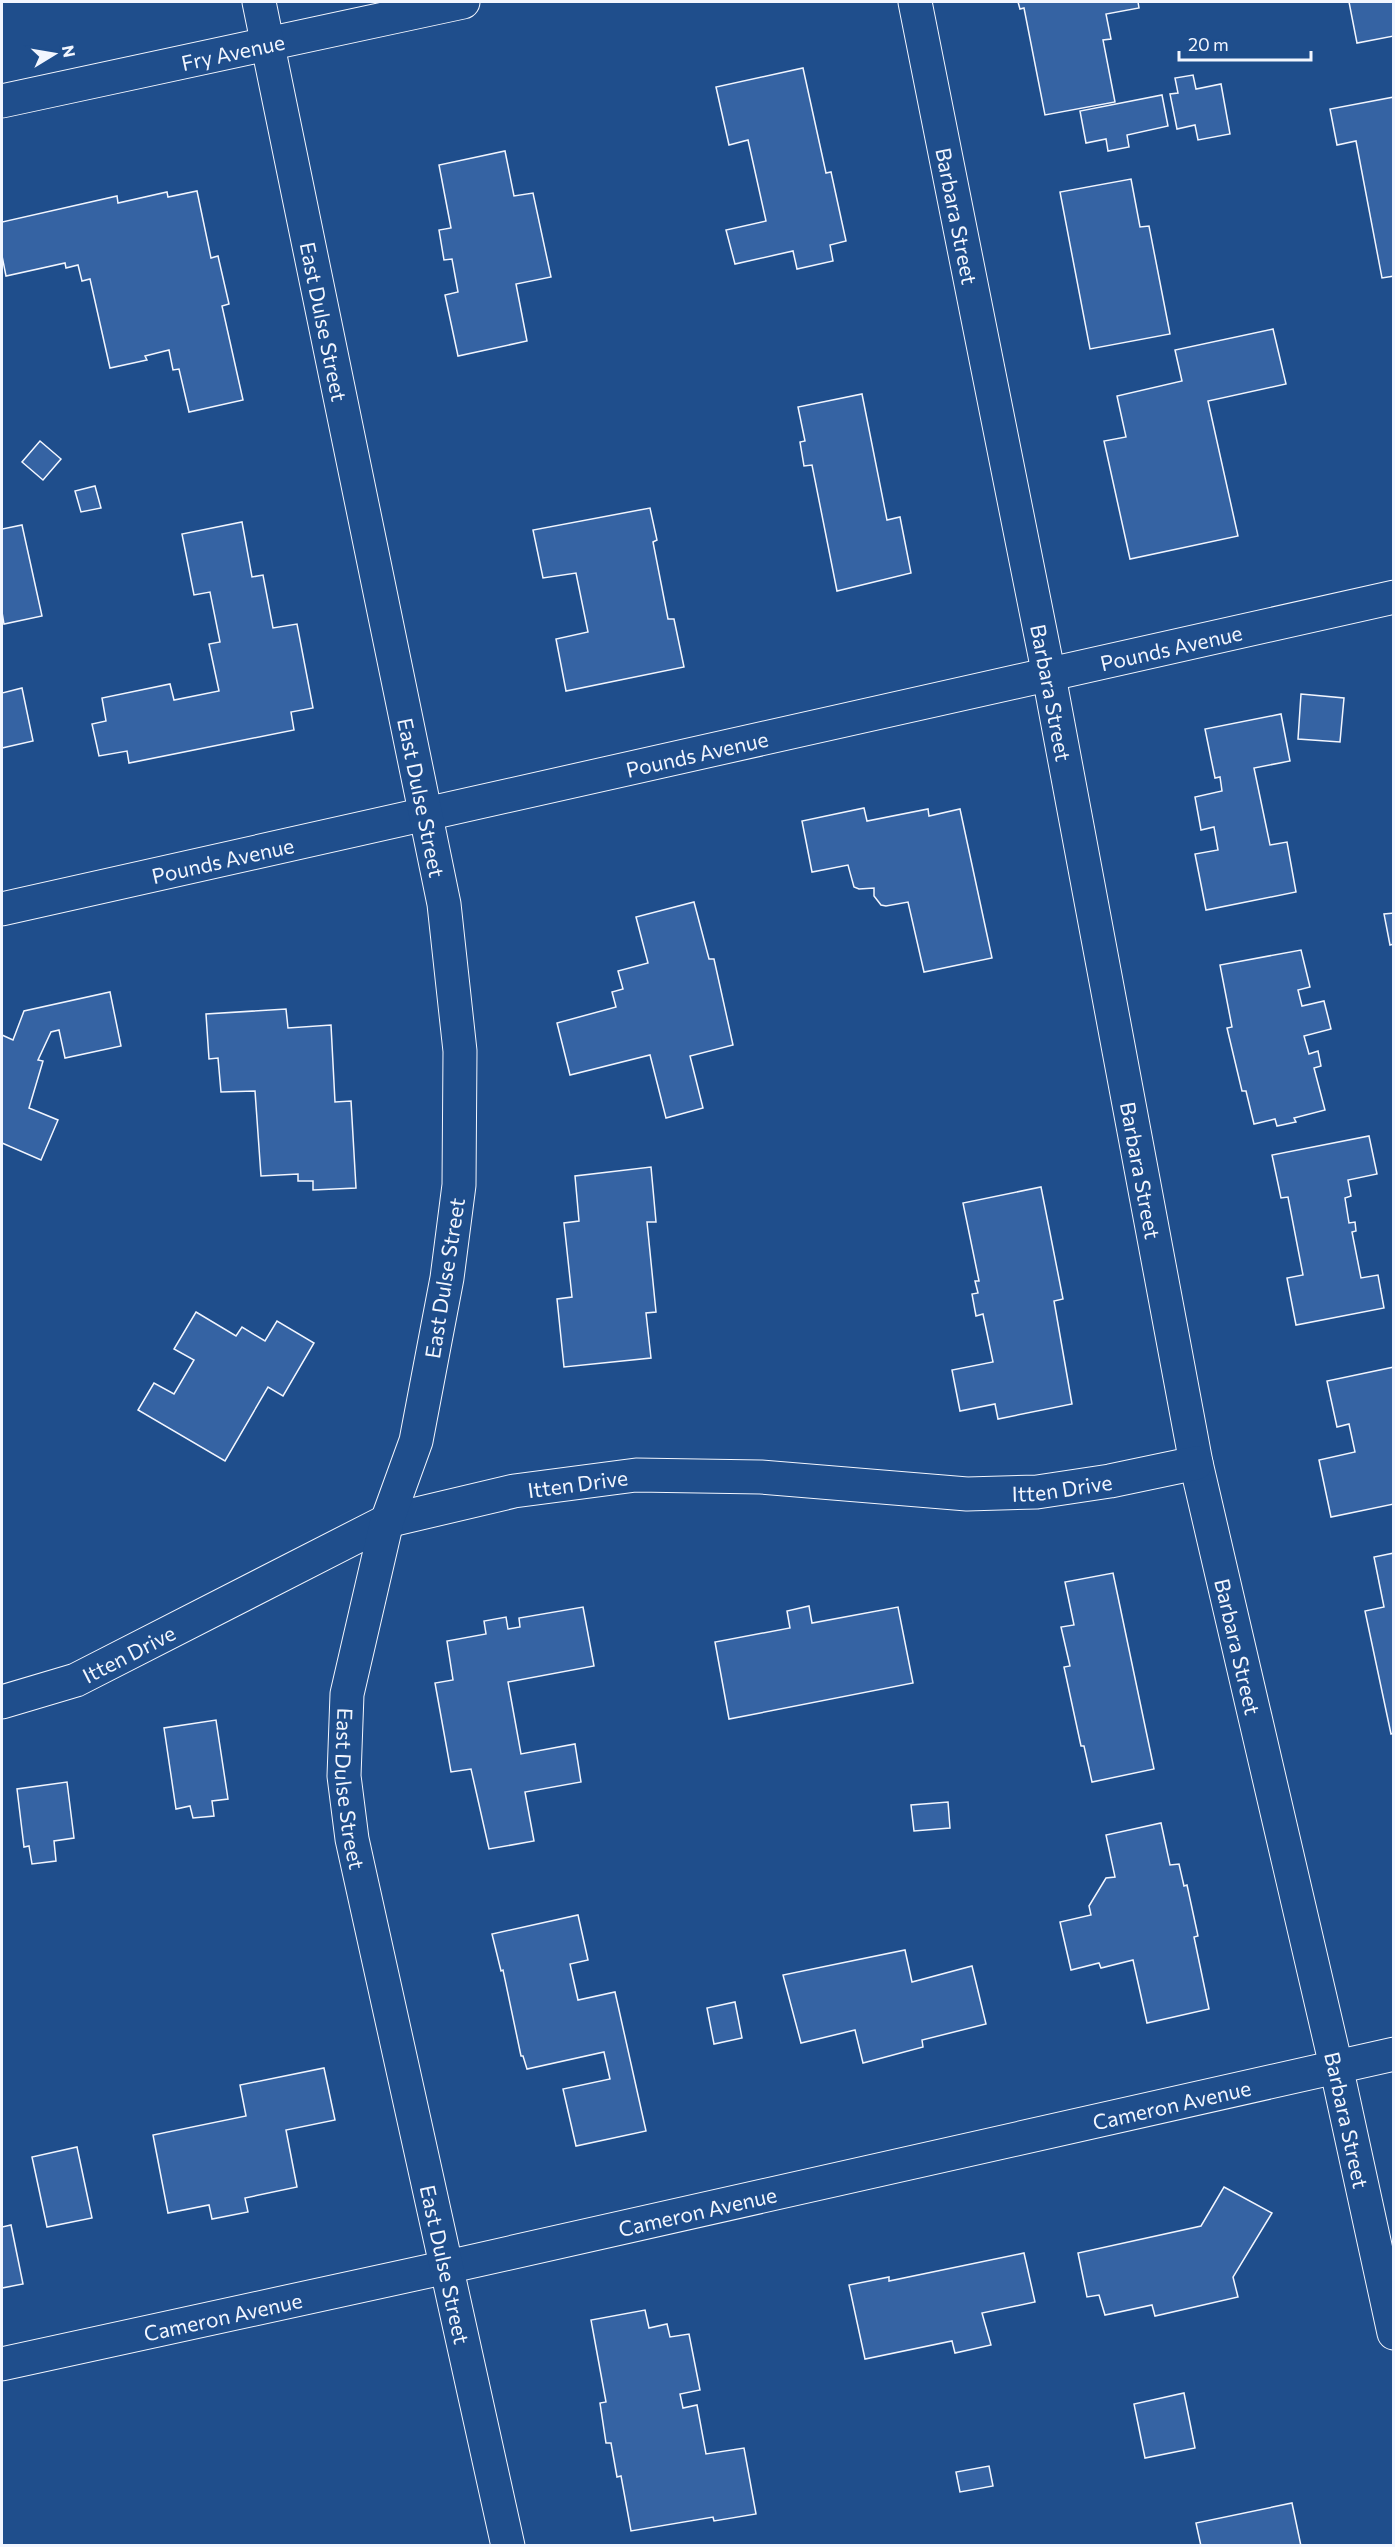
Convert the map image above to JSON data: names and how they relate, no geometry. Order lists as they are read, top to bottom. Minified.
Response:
{"streets":{"street":["Fry Avenue","Barbara Street","East Dulse Street","Pounds Avenue","Itten Drive","Cameron Avenue"]},"crossings":[["Fry Avenue","East Dulse Street"],["Barbara Street","Pounds Avenue"],["Barbara Street","Itten Drive"],["Barbara Street","Cameron Avenue"],["East Dulse Street","Pounds Avenue"],["East Dulse Street","Itten Drive"],["East Dulse Street","Cameron Avenue"]],"scale_bar":"20 m","north":"right"}
